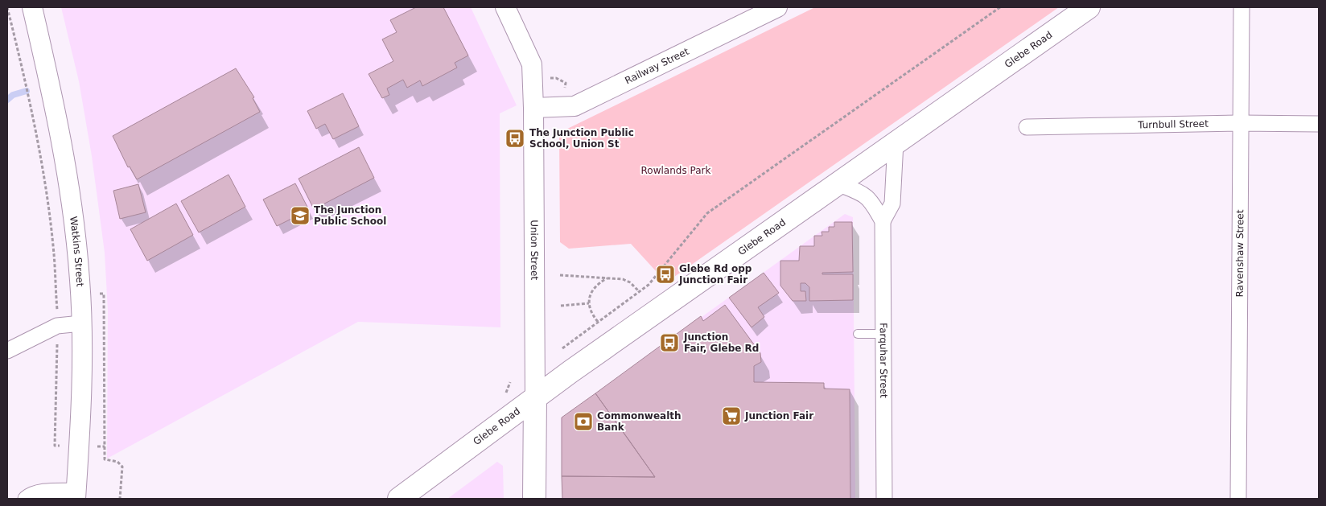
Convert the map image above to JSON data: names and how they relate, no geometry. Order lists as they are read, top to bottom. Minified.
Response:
{"streets":{"main road":["Glebe Road","Union Street"],"street":["Railway Street","Turnbull Street","Watkins Street","Ravenshaw Street","Farquhar Street"]},"crossings":[["Glebe Road","Union Street"],["Glebe Road","Farquhar Street"],["Railway Street","Union Street"],["Turnbull Street","Ravenshaw Street"]],"parks":["Rowlands Park"],"places":{"bus stop":["The Junction Public School, Union St","Glebe Rd opp Junction Fair","Junction Fair, Glebe Rd"],"school or university":["The Junction Public School"],"supermarket":["Junction Fair"],"bank":["Commonwealth Bank"]}}
